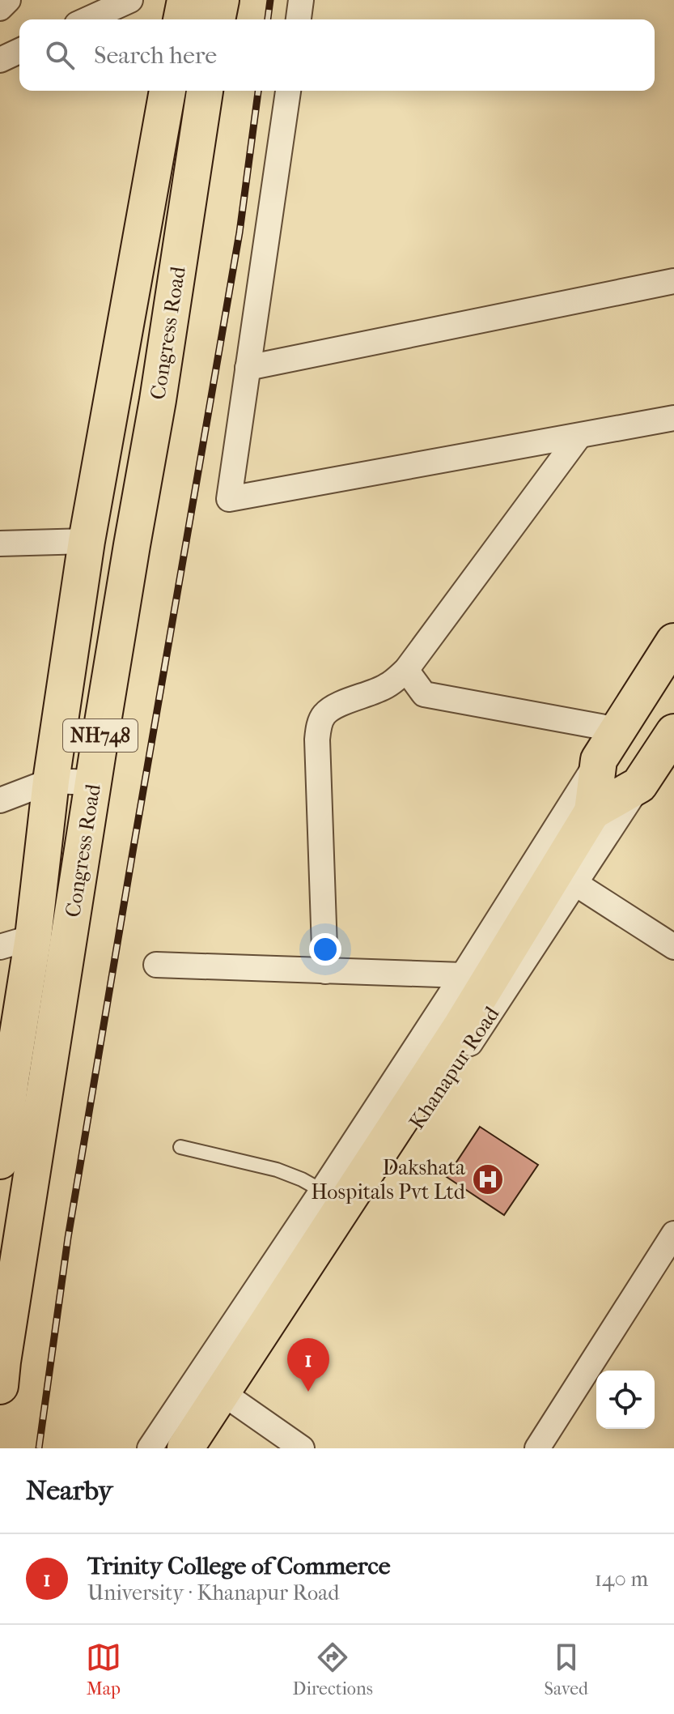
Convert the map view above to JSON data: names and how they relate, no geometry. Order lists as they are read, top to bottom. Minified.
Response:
{"streets":{"main road":["Congress Road","NH748"],"street":["Khanapur Road"]},"places":{"hospital":["Dakshata Hospitals Pvt Ltd"]},"page":{"search":"Search here","pins":"1","heading":"Nearby","list":[{"mark":"1","name":"Trinity College of Commerce","note":"University · Khanapur Road","value":"140 m"}],"nav":["Map","Directions","Saved"]}}
